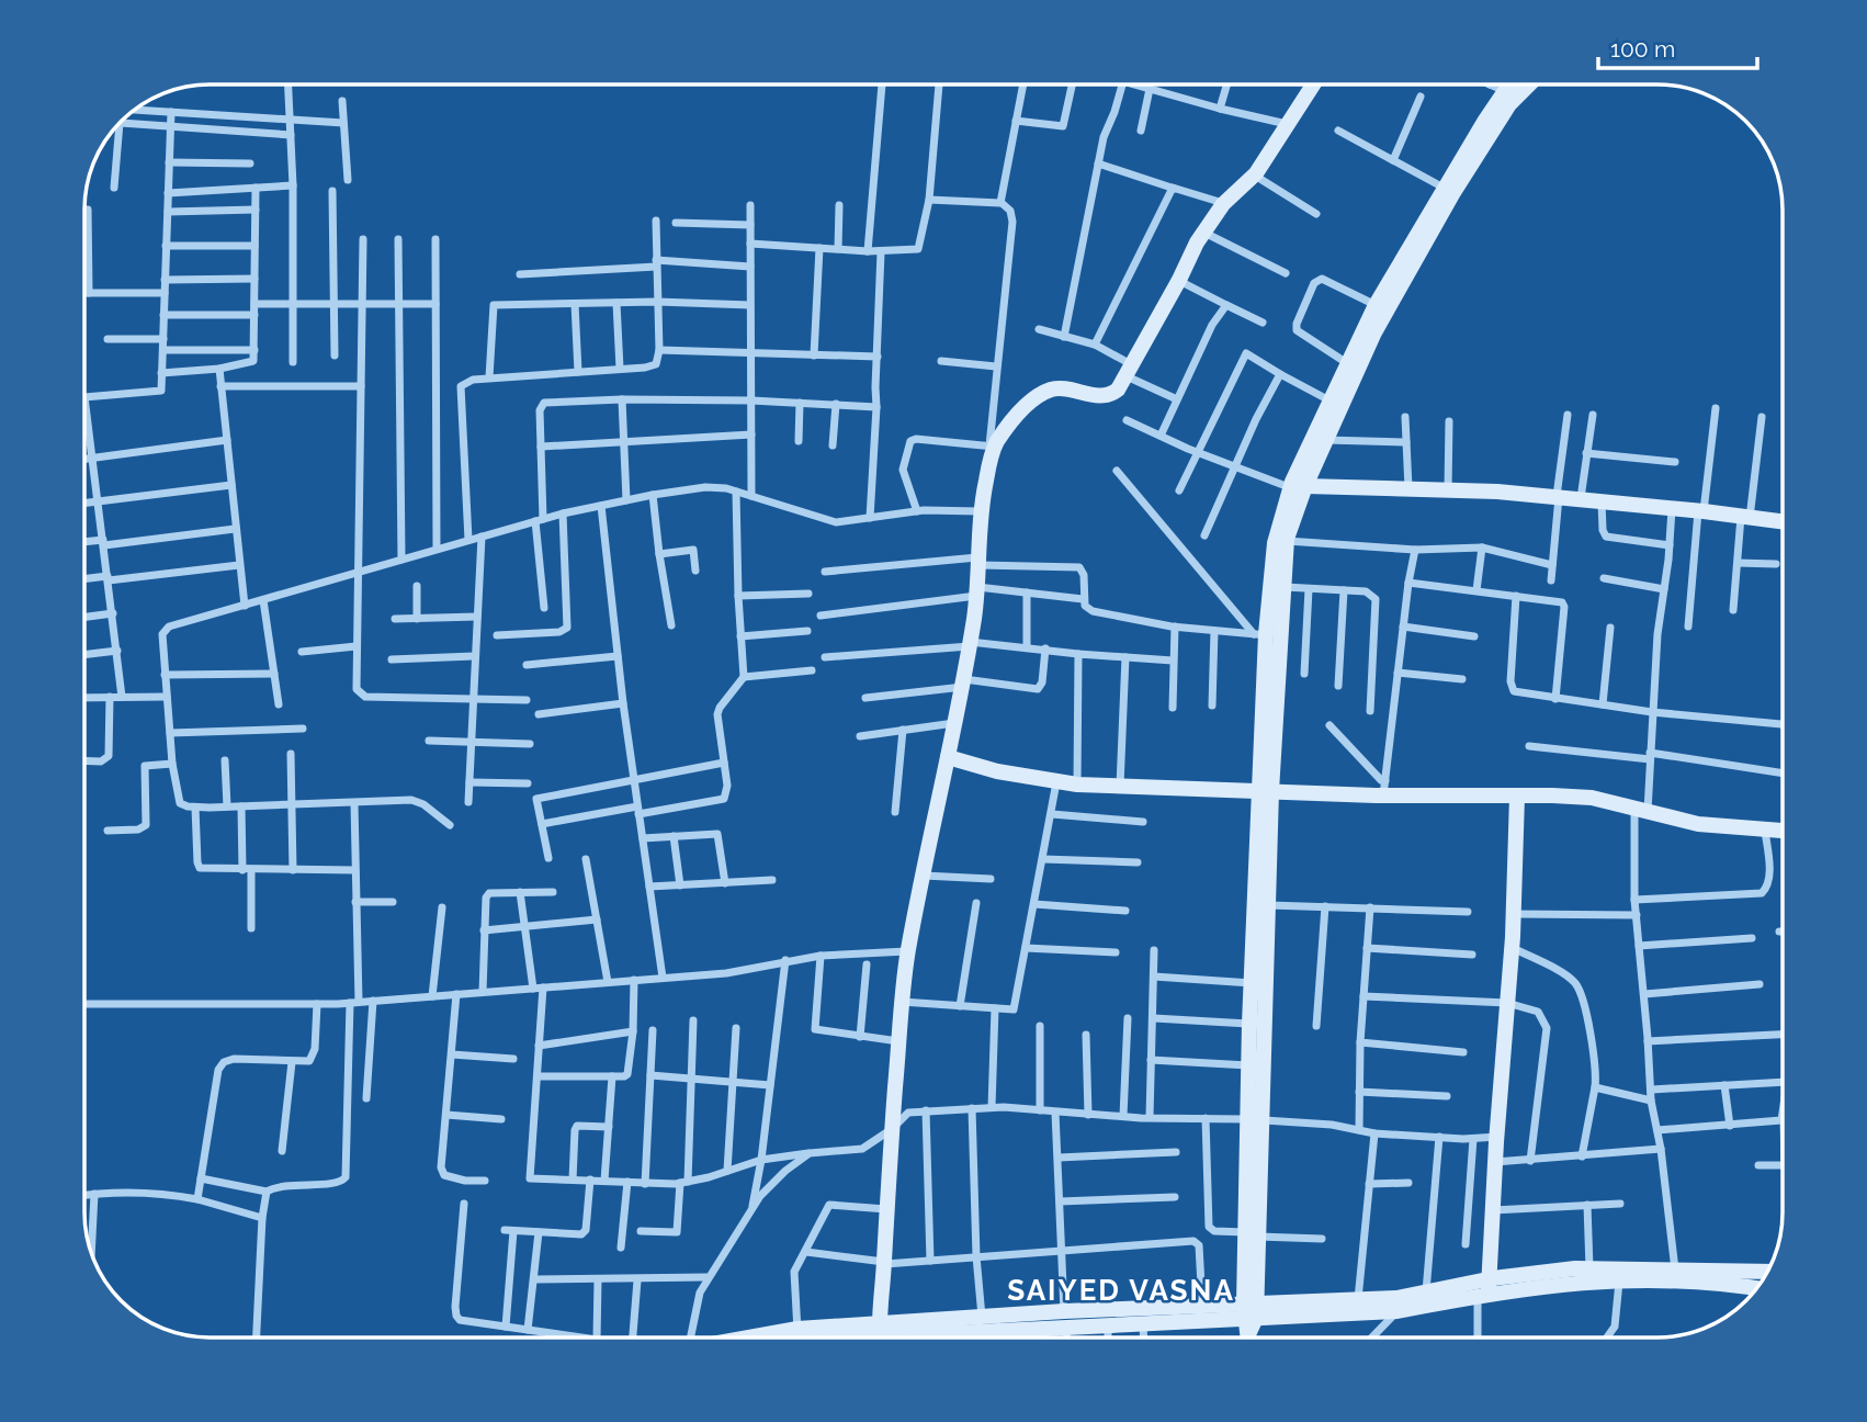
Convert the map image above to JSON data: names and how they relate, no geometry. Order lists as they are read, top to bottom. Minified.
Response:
{"districts":["SAIYED VASNA"],"scale_bar":"100 m"}
